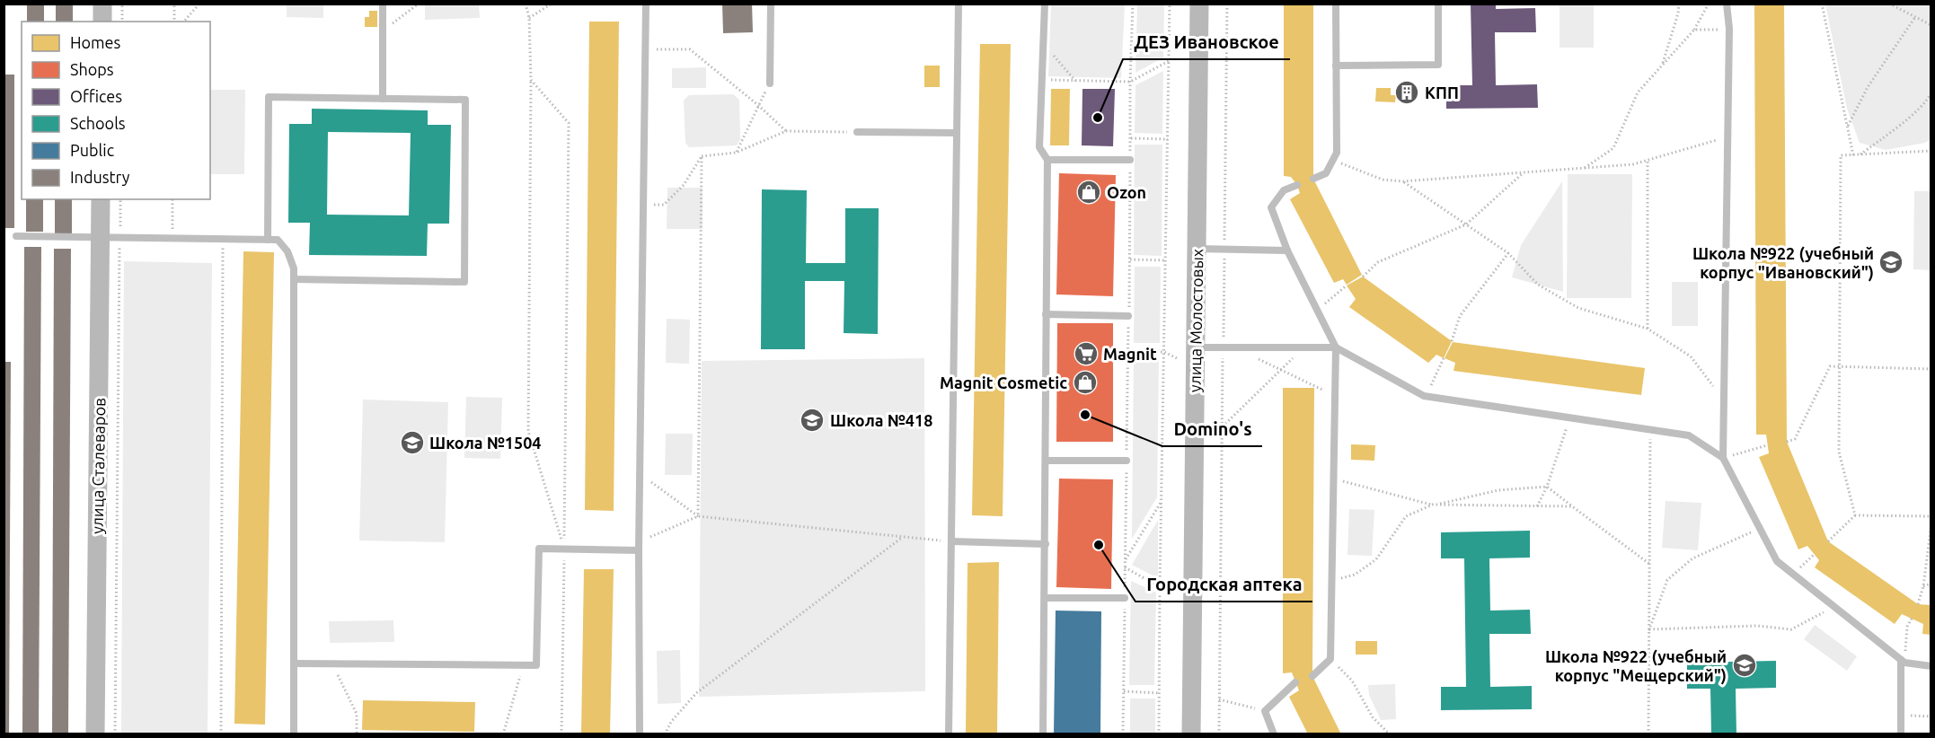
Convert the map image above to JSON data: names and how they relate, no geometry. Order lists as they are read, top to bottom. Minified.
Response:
{"streets":{"street":["улица Молостовых","улица Сталеваров"]},"places":{"building":["КПП"],"other":["ДЕЗ Ивановское","Domino's","Городская аптека"],"shop":["Ozon","Magnit Cosmetic"],"school or university":["Школа №922 (учебный корпус \"Ивановский\")","Школа №418","Школа №1504","Школа №922 (учебный корпус \"Мещерский\")"],"supermarket":["Magnit"]},"legend":["Homes","Shops","Offices","Schools","Public","Industry"]}
